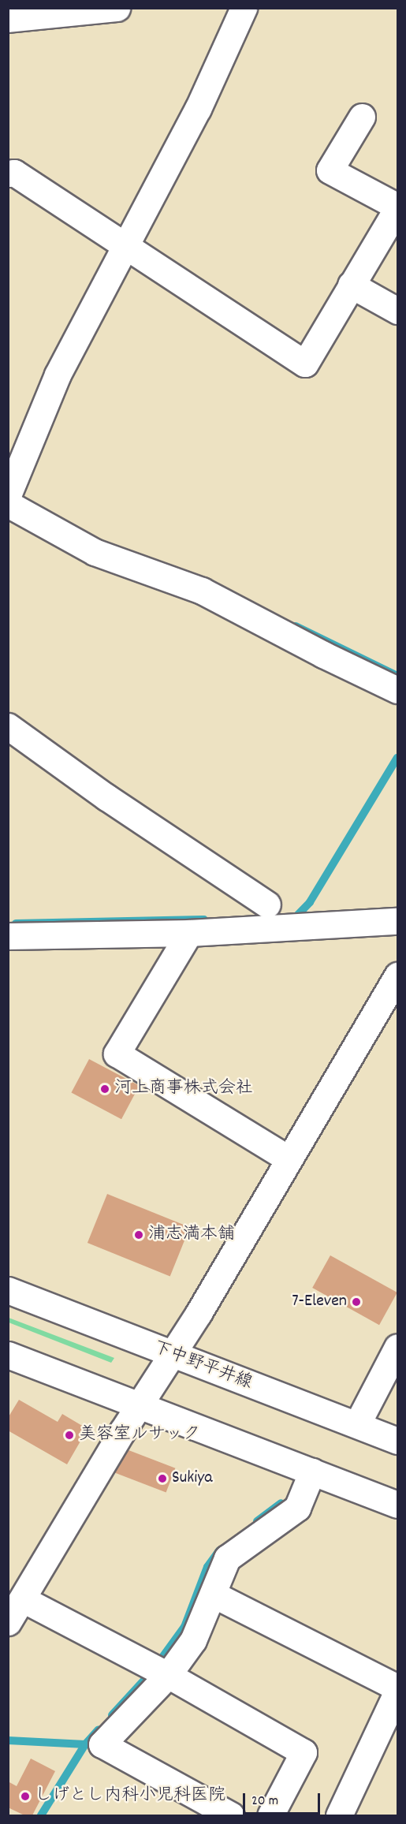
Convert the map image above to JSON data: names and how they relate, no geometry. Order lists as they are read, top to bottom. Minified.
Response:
{"streets":{"street":["下中野平井線"]},"places":["河上商事株式会社","浦志満本舗","7-Eleven","美容室ルサック","Sukiya","しげとし内科小児科医院"],"scale_bar":"20 m"}
